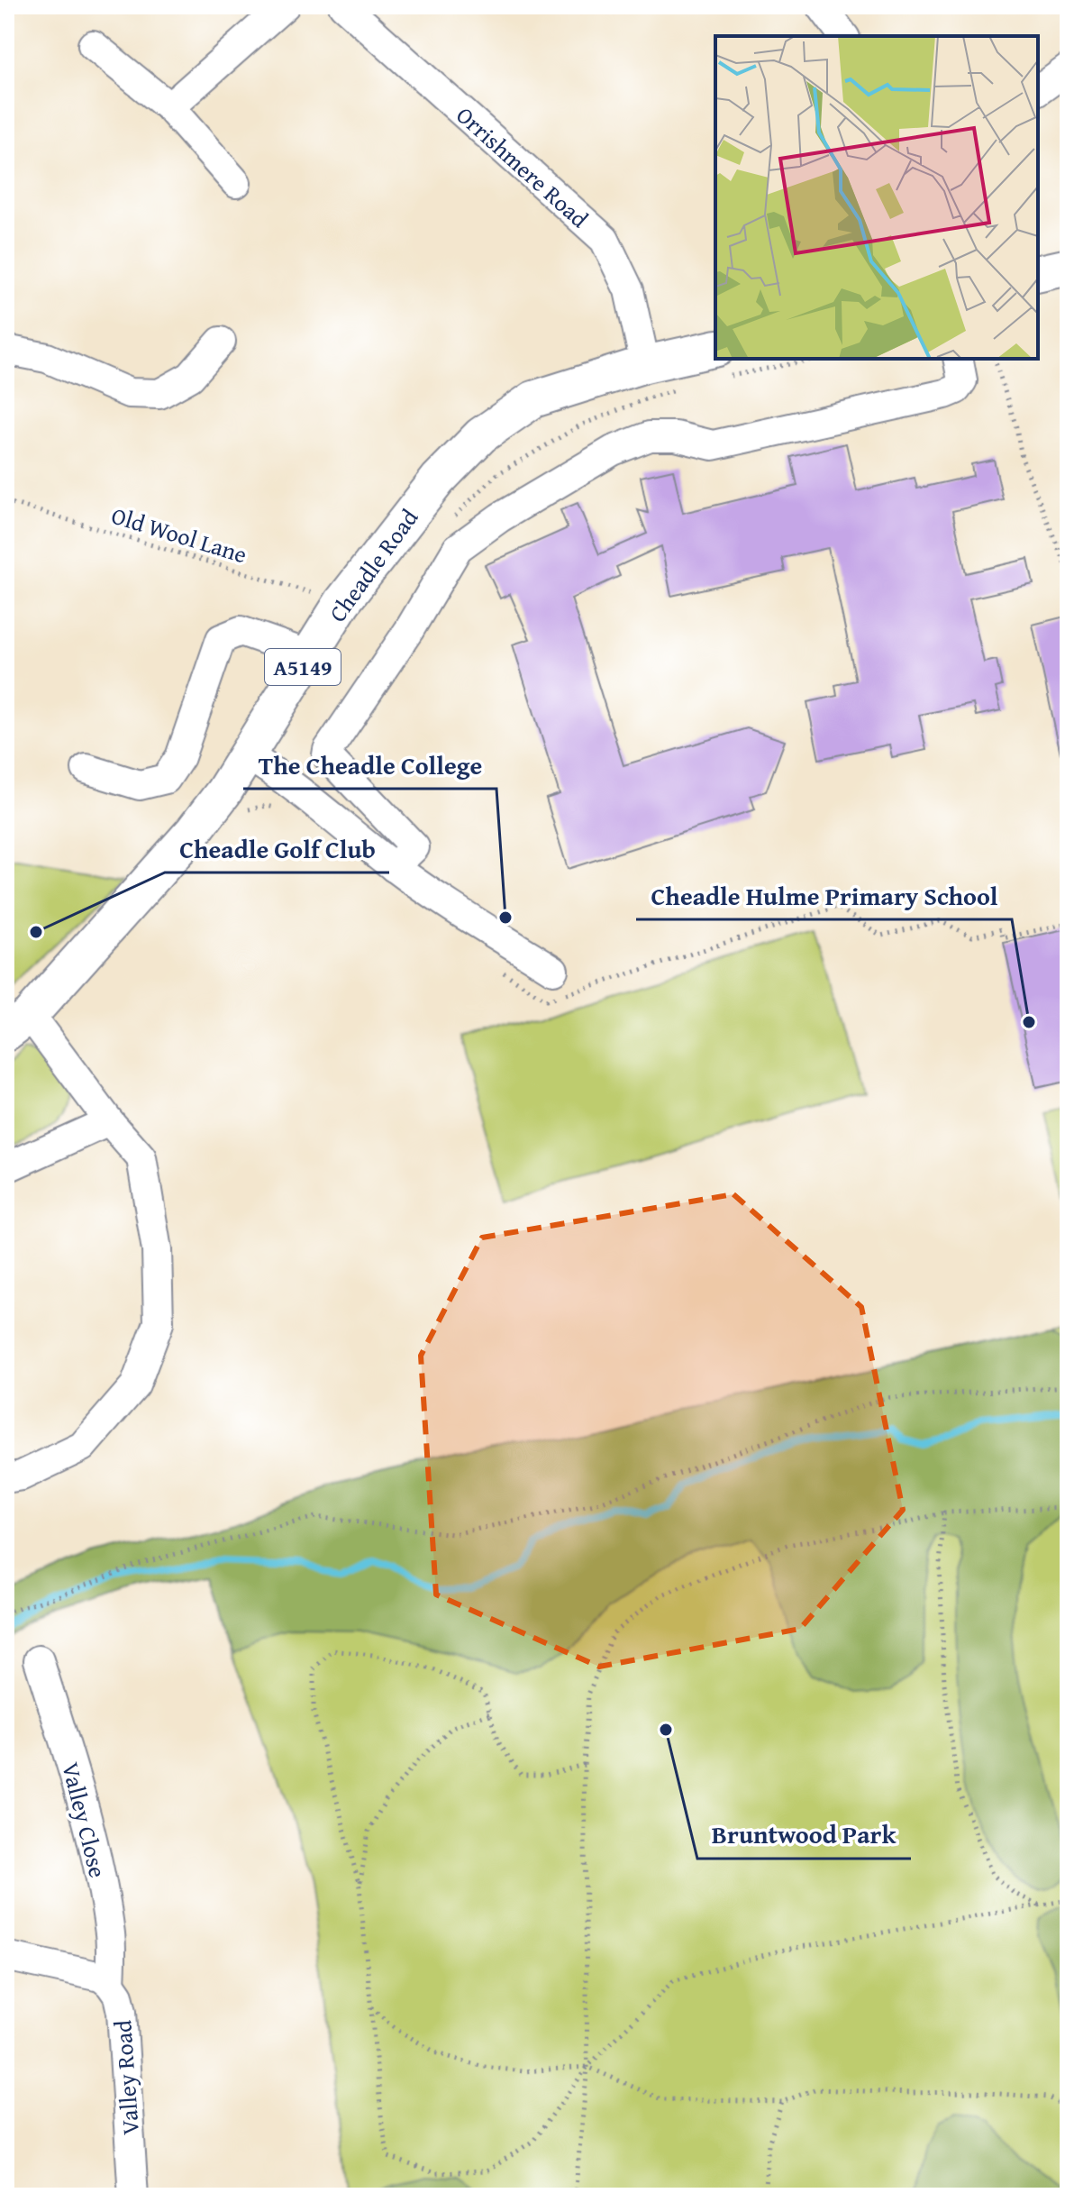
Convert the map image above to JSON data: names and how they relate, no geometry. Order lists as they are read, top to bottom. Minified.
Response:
{"streets":{"main road":["Cheadle Road","A5149"],"street":["Orrishmere Road","Valley Close","Valley Road"],"path":["Old Wool Lane"]},"crossings":[["Orrishmere Road","Cheadle Road"],["Old Wool Lane","Cheadle Road"],["Valley Close","Valley Road"]],"places":["The Cheadle College","Cheadle Golf Club","Cheadle Hulme Primary School","Bruntwood Park"]}
